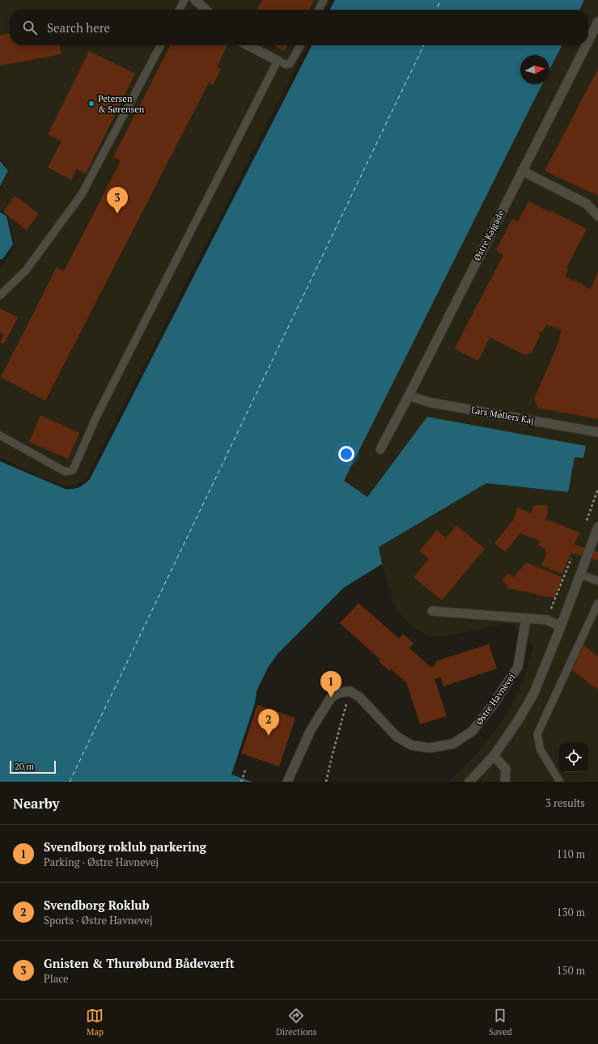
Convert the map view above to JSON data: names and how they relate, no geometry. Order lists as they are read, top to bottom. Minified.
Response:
{"streets":{"street":["Østre Kajgade","Lars Møllers Kaj","Østre Havnevej"]},"crossings":[["Østre Kajgade","Lars Møllers Kaj"]],"places":["Petersen & Sørensen"],"scale_bar":"20 m","north":"right","page":{"search":"Search here","pins":["3","1","2"],"scale":"20 m","heading":["Nearby","3 results"],"list":[{"mark":"1","name":"Svendborg roklub parkering","note":"Parking · Østre Havnevej","value":"110 m"},{"mark":"2","name":"Svendborg Roklub","note":"Sports · Østre Havnevej","value":"130 m"},{"mark":"3","name":"Gnisten & Thurøbund Bådeværft","note":"Place","value":"150 m"}],"nav":["Map","Directions","Saved"]}}
